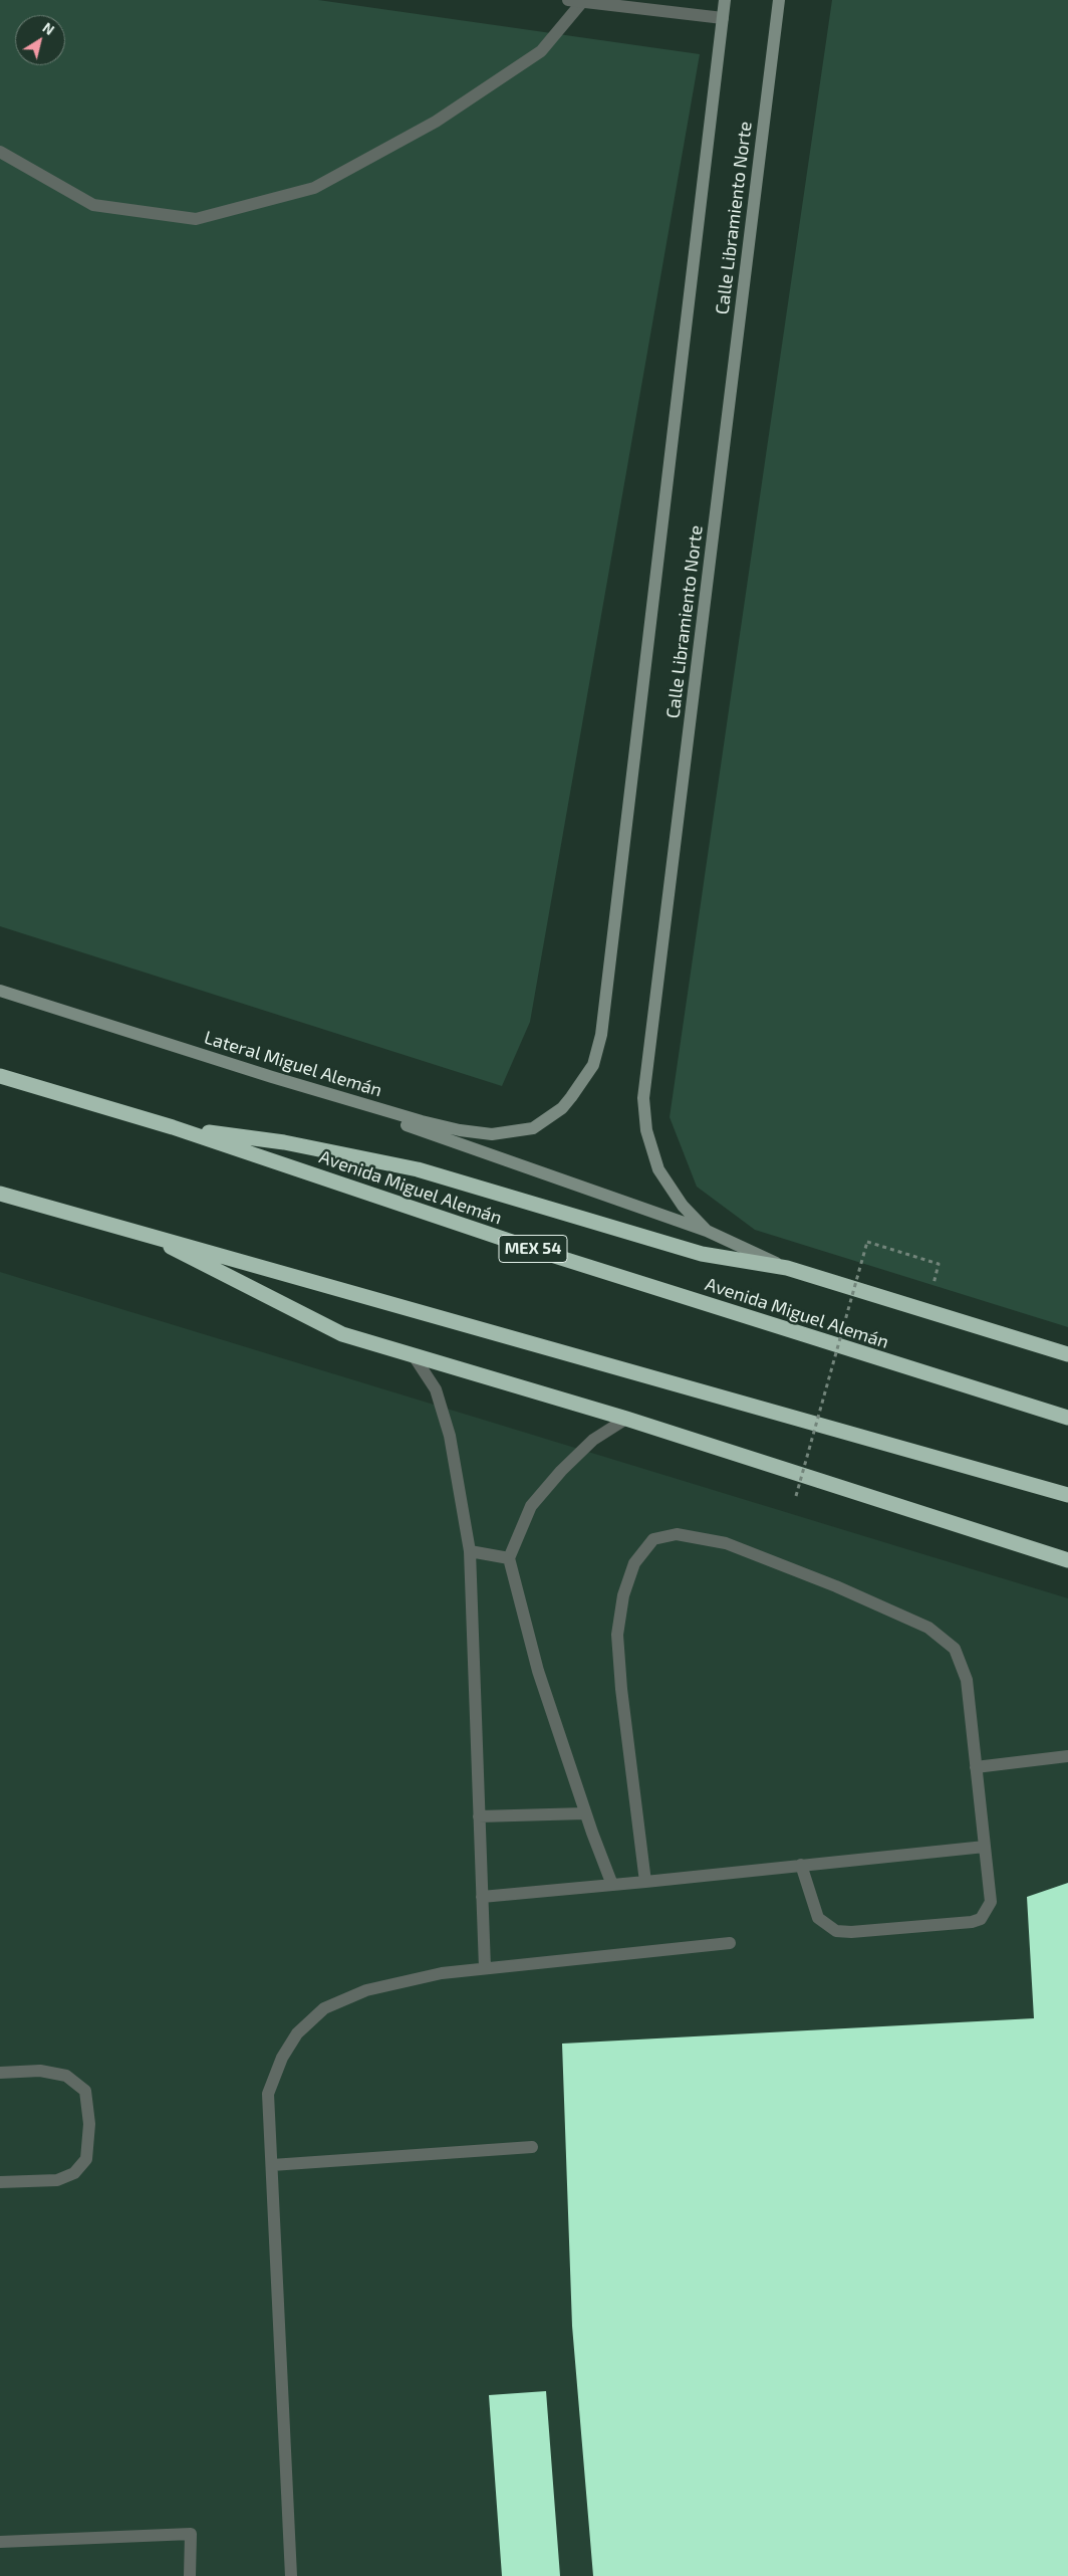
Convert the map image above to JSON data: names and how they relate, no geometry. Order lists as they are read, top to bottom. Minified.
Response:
{"streets":{"highway":["Avenida Miguel Alemán","MEX 54"],"street":["Calle Libramiento Norte","Lateral Miguel Alemán"]},"crossings":[["Calle Libramiento Norte","Lateral Miguel Alemán"]],"north":"top right"}
